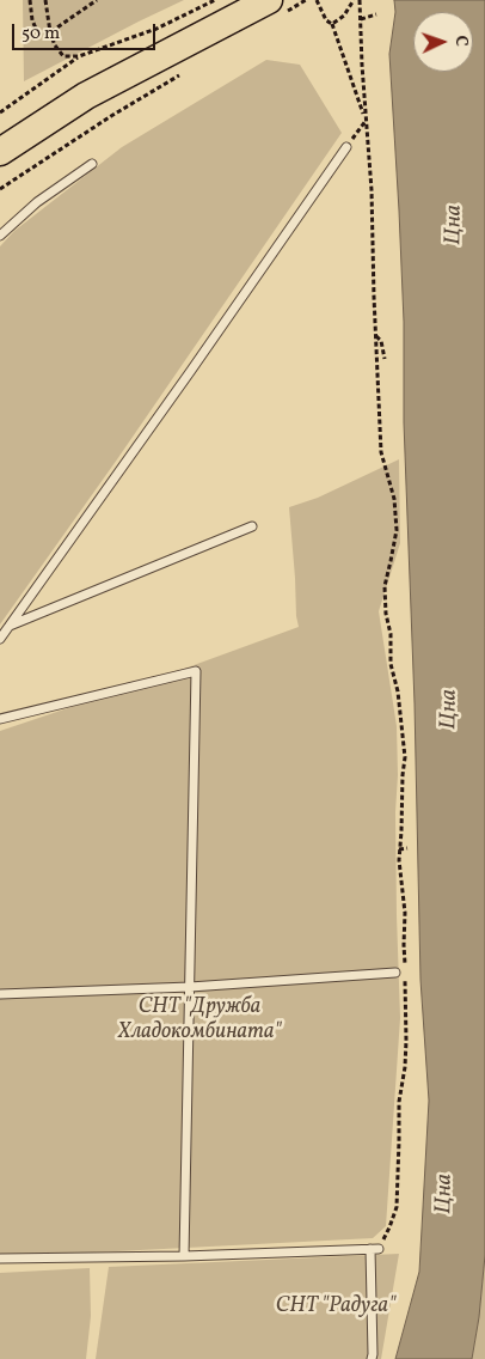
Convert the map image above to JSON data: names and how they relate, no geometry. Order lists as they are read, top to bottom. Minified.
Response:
{"water":["Цна"],"parks":["СНТ \"Дружба Хладокомбината\"","СНТ \"Радуга\""],"scale_bar":"50 m","north":"right"}
